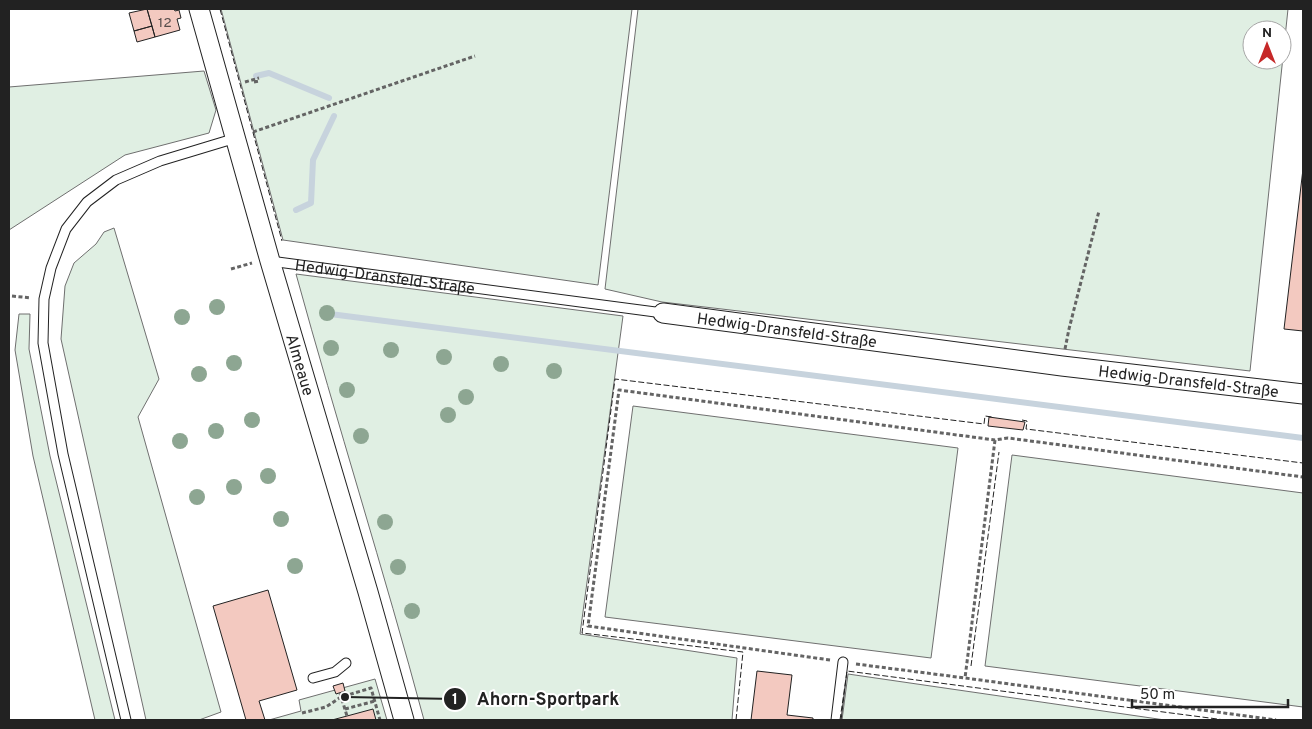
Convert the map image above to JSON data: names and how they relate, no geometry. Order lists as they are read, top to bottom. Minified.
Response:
{"streets":{"street":["Hedwig-Dransfeld-Straße","Almeaue"]},"crossings":[["Hedwig-Dransfeld-Straße","Almeaue"]],"places":["Ahorn-Sportpark"],"house_numbers":["12"],"scale_bar":"50 m","north":"top"}
